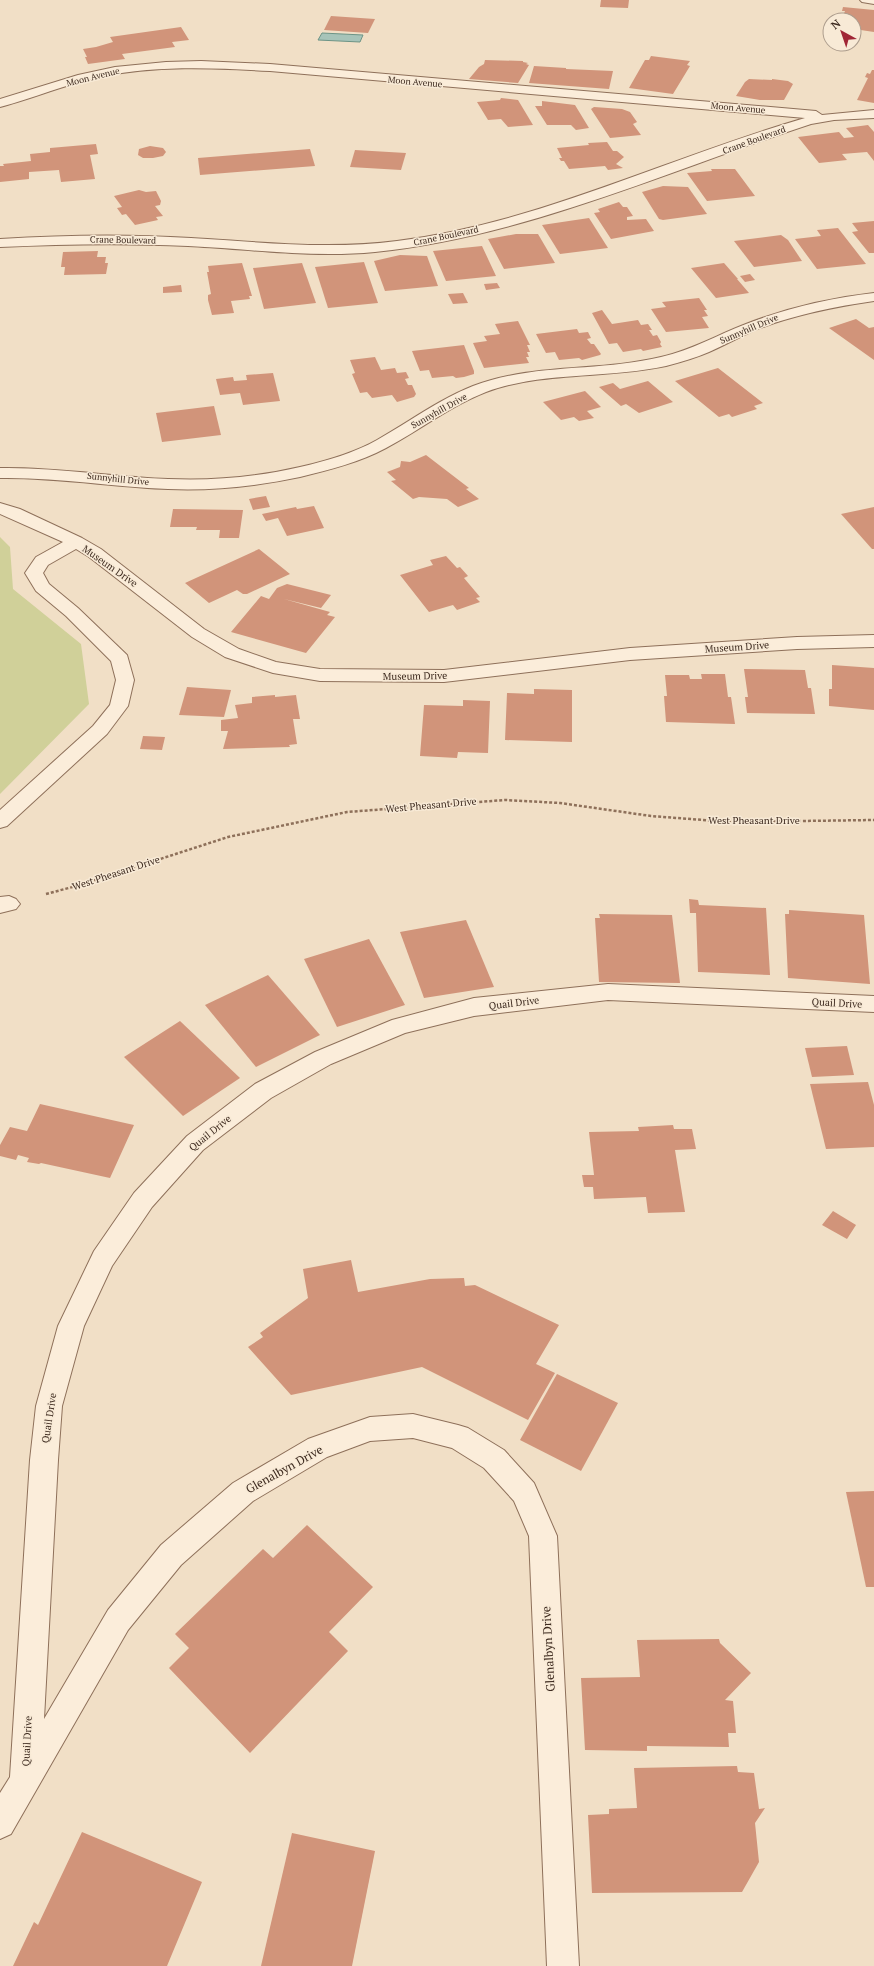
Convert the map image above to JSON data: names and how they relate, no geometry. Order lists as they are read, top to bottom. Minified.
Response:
{"streets":{"street":["Moon Avenue","Crane Boulevard","Sunnyhill Drive","Museum Drive","Quail Drive","Glenalbyn Drive"],"path":["West Pheasant Drive"]},"crossings":[["Moon Avenue","Crane Boulevard"],["Quail Drive","Glenalbyn Drive"]],"north":"top left"}
